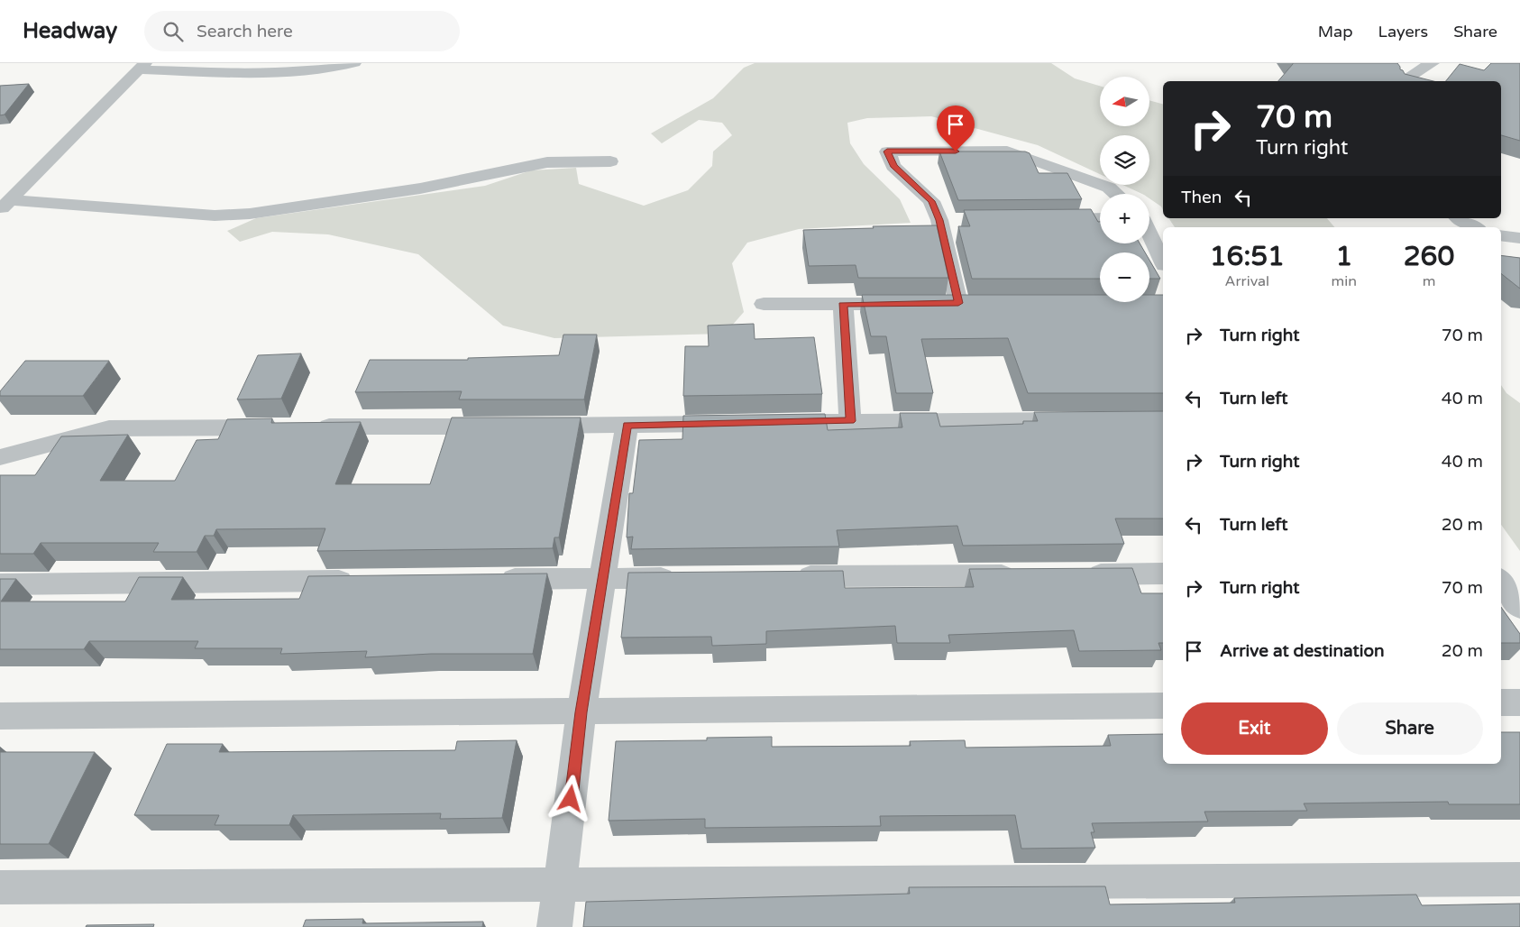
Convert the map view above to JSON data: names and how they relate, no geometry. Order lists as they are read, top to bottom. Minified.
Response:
{"north":"left","page":{"header":"Headway","search":"Search here","nav":["Map","Layers","Share"],"map_buttons":["+","−"],"turn":["70 m","Turn right"],"then":"Then","eta":["16:51","Arrival","1","min","260","m"],"list":[{"name":"Turn right","value":"70 m"},{"name":"Turn left","value":"40 m"},{"name":"Turn right","value":"40 m"},{"name":"Turn left","value":"20 m"},{"name":"Turn right","value":"70 m"},{"name":"Arrive at destination","value":"20 m"}],"buttons":["Exit","Share"]}}
